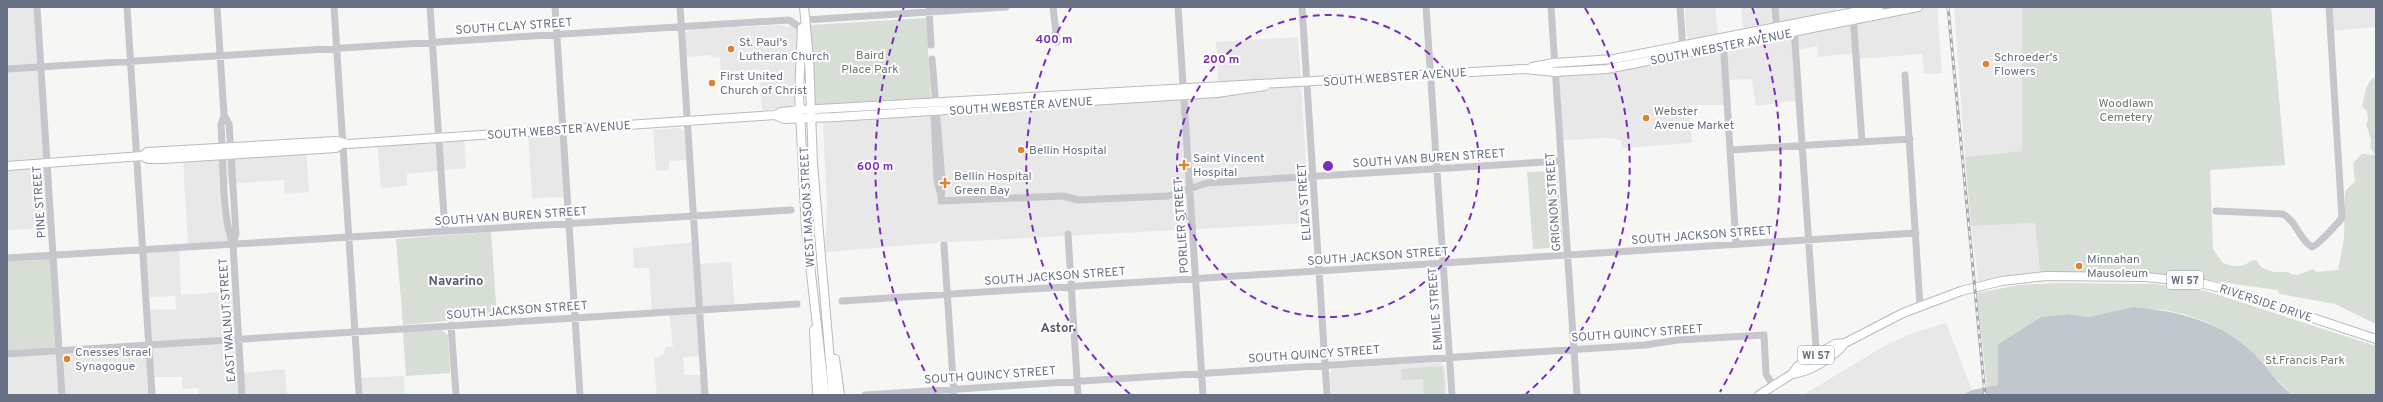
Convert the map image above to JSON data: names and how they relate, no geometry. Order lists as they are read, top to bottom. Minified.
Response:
{"streets":{"main road":["SOUTH WEBSTER AVENUE","WEST MASON STREET","WI 57","RIVERSIDE DRIVE"],"street":["SOUTH CLAY STREET","SOUTH VAN BUREN STREET","PINE STREET","ELIZA STREET","GRIGNON STREET","PORLIER STREET","SOUTH JACKSON STREET","EMILIE STREET","EAST WALNUT STREET","SOUTH QUINCY STREET"]},"crossings":[["SOUTH CLAY STREET","PINE STREET"],["SOUTH CLAY STREET","WEST MASON STREET"],["SOUTH CLAY STREET","EAST WALNUT STREET"],["SOUTH WEBSTER AVENUE","SOUTH VAN BUREN STREET"],["SOUTH WEBSTER AVENUE","PINE STREET"],["SOUTH WEBSTER AVENUE","ELIZA STREET"],["SOUTH WEBSTER AVENUE","GRIGNON STREET"],["SOUTH WEBSTER AVENUE","WEST MASON STREET"],["SOUTH WEBSTER AVENUE","PORLIER STREET"],["SOUTH WEBSTER AVENUE","EMILIE STREET"],["SOUTH WEBSTER AVENUE","EAST WALNUT STREET"],["SOUTH VAN BUREN STREET","PINE STREET"],["SOUTH VAN BUREN STREET","ELIZA STREET"],["SOUTH VAN BUREN STREET","GRIGNON STREET"],["SOUTH VAN BUREN STREET","PORLIER STREET"],["SOUTH VAN BUREN STREET","EMILIE STREET"],["SOUTH VAN BUREN STREET","EAST WALNUT STREET"],["PINE STREET","SOUTH JACKSON STREET"],["ELIZA STREET","SOUTH JACKSON STREET"],["ELIZA STREET","SOUTH QUINCY STREET"],["GRIGNON STREET","SOUTH JACKSON STREET"],["GRIGNON STREET","SOUTH QUINCY STREET"],["PORLIER STREET","SOUTH JACKSON STREET"],["PORLIER STREET","SOUTH QUINCY STREET"],["SOUTH JACKSON STREET","EMILIE STREET"],["SOUTH JACKSON STREET","EAST WALNUT STREET"],["WI 57","RIVERSIDE DRIVE"],["WI 57","SOUTH QUINCY STREET"],["EMILIE STREET","SOUTH QUINCY STREET"]],"districts":["Navarino","Astor"],"parks":["Baird Place Park","Woodlawn Cemetery","St.Francis Park"],"places":{"other":["St. Paul's Lutheran Church","Schroeder's Flowers","First United Church of Christ","Webster Avenue Market","Bellin Hospital","Minnahan Mausoleum","Cnesses Israel Synagogue"],"health":["Saint Vincent Hospital","Bellin Hospital Green Bay"]},"rings":["400 m","200 m","600 m"]}
